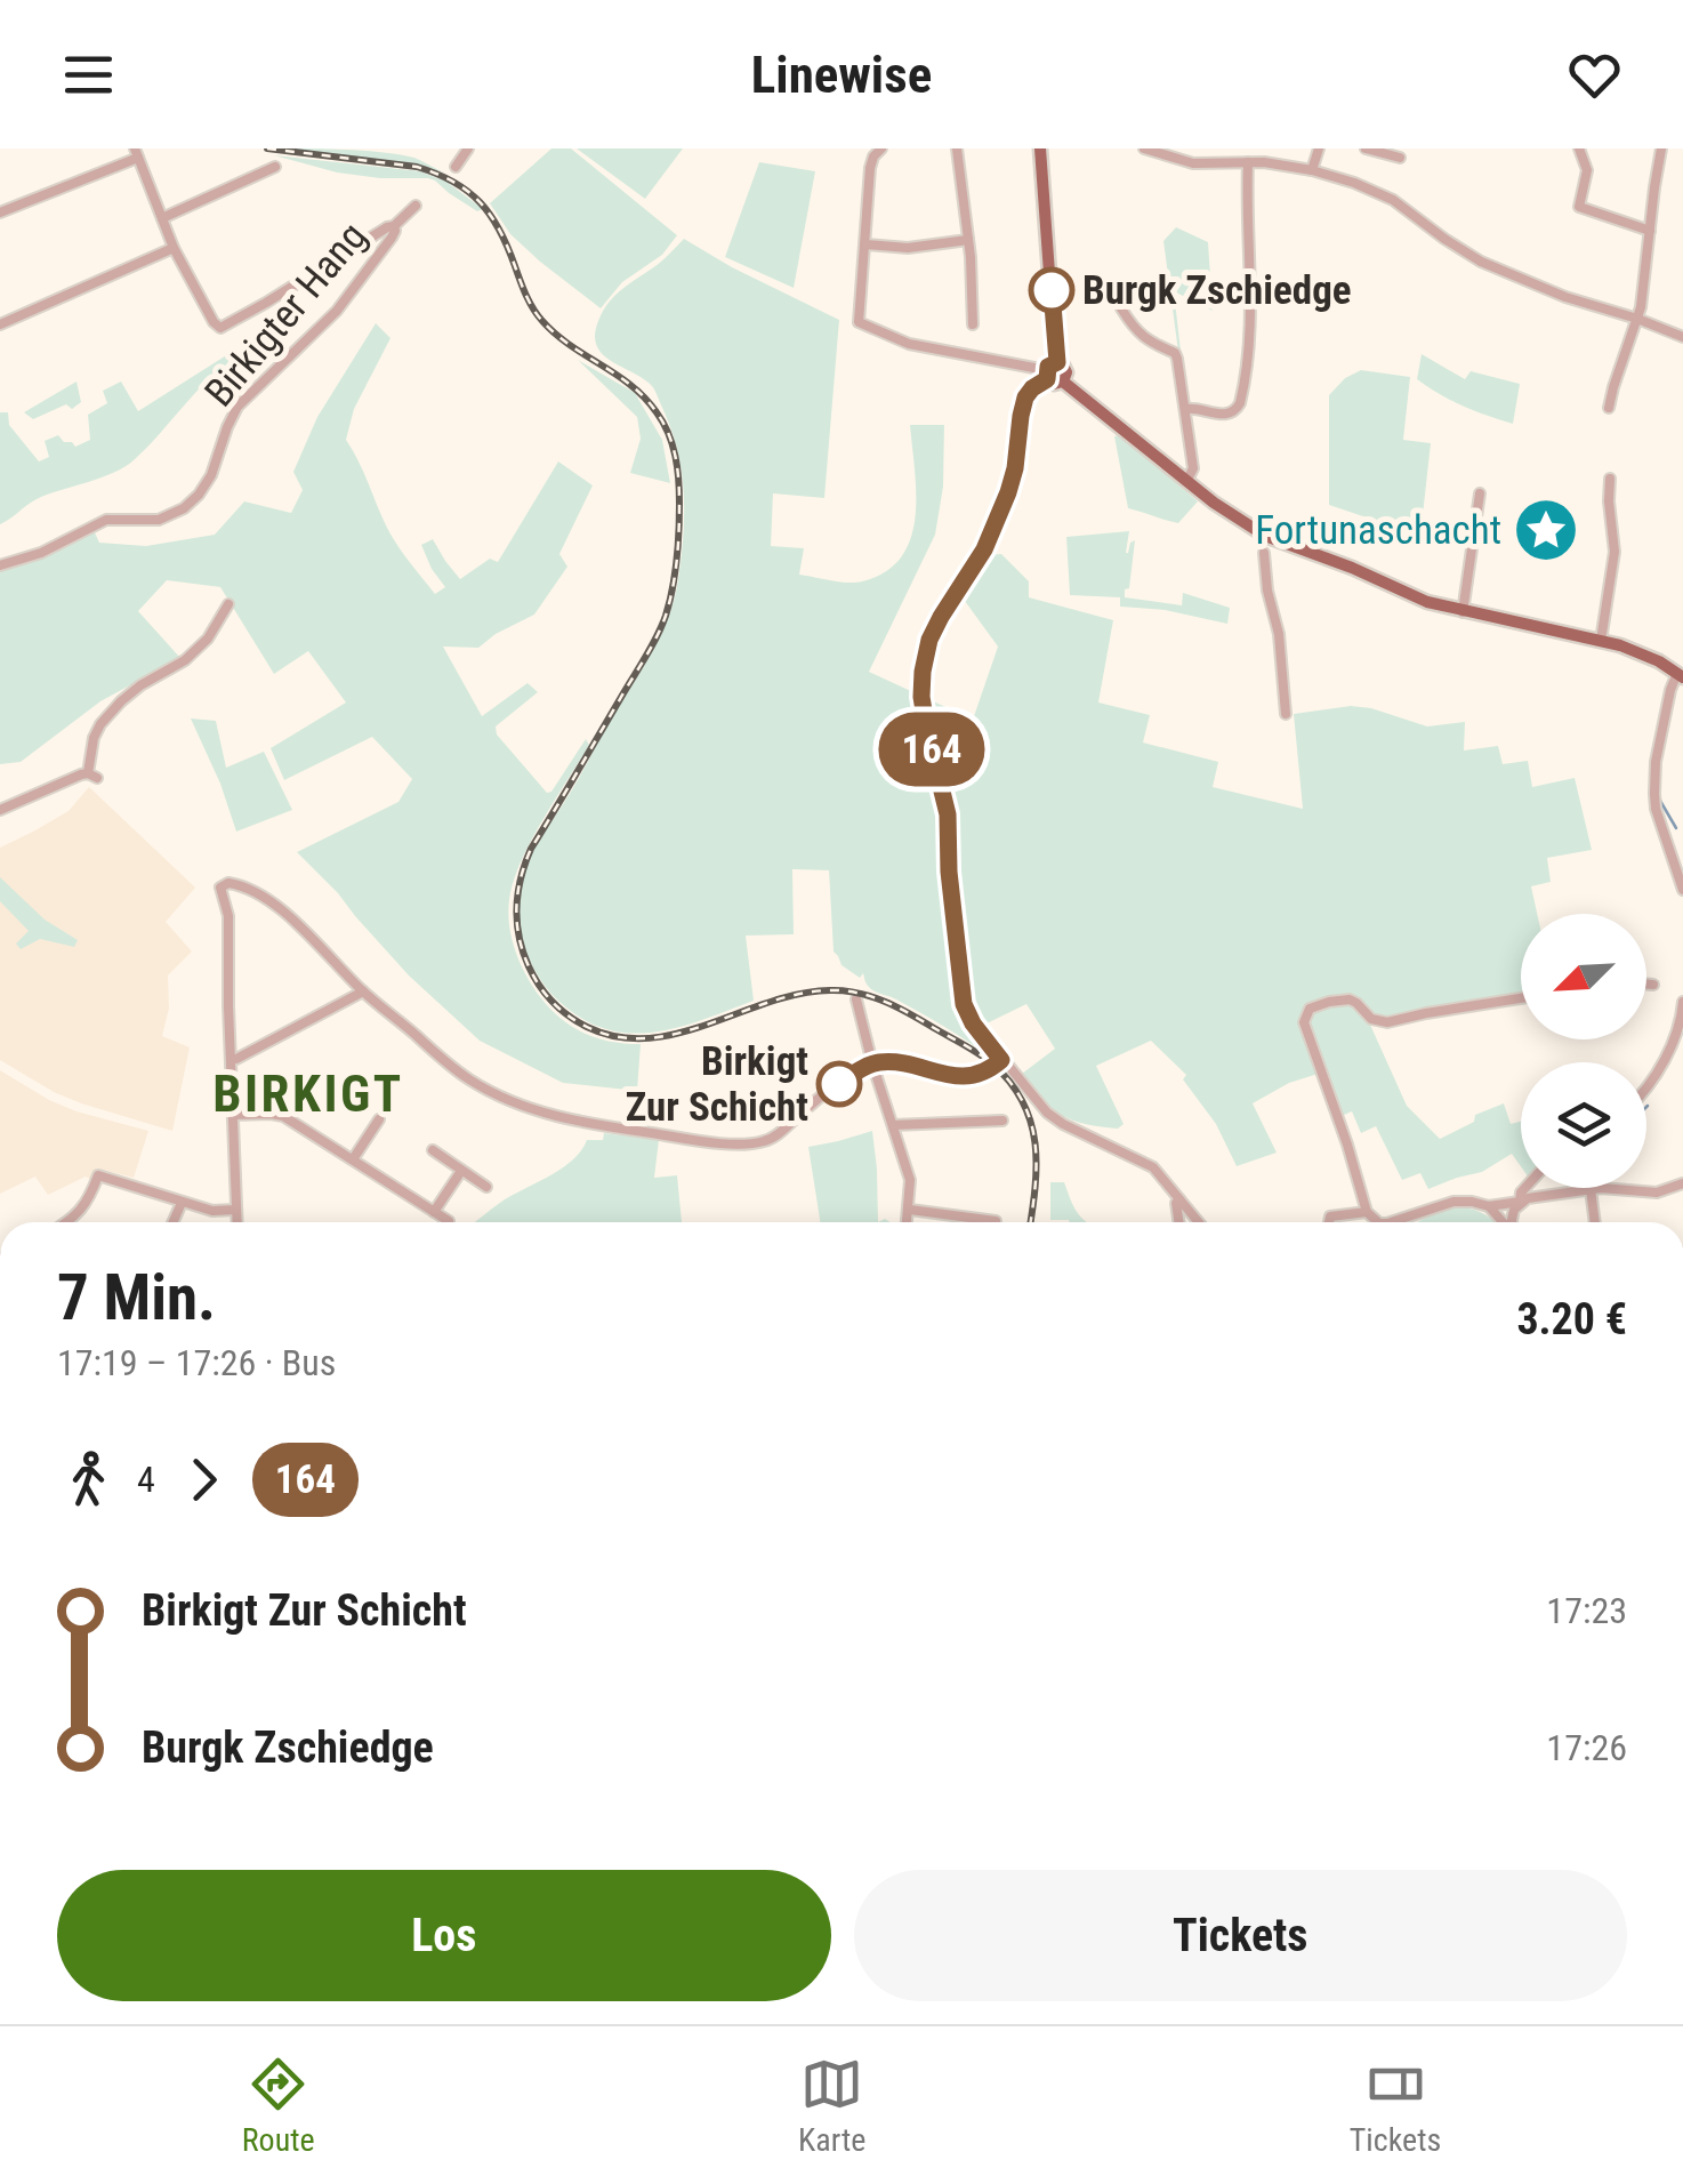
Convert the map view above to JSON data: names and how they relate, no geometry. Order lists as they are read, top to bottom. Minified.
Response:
{"streets":{"street":["Birkigter Hang"]},"districts":["BIRKIGT"],"places":{"other":["Burgk Zschiedge","Birkigt Zur Schicht"],"place":["Fortunaschacht"]},"lines":["bus line 164"],"north":"bottom left","page":{"header":"Linewise","on_map":"164","heading":["7 Min.","17:19 – 17:26 · Bus","3.20 €"],"legs":["4","164"],"list":[{"name":"Birkigt Zur Schicht","value":"17:23"},{"name":"Burgk Zschiedge","value":"17:26"}],"buttons":["Los","Tickets"],"tabs":["Route","Karte","Tickets"]}}
